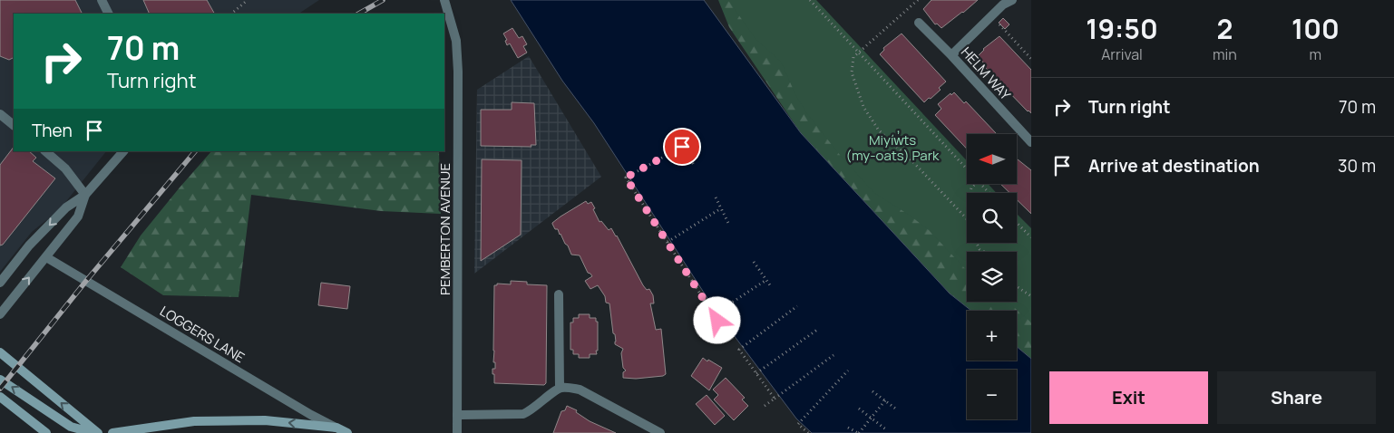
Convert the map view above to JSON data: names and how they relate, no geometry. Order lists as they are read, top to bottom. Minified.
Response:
{"streets":{"street":["HELM WAY","PEMBERTON AVENUE","LOGGERS LANE"]},"parks":["Miyíw̓ts (my-oats) Park"],"north":"left","page":{"eta":["19:50","Arrival","2","min","100","m"],"turn":["70 m","Turn right"],"list":[{"name":"Turn right","value":"70 m"},{"name":"Arrive at destination","value":"30 m"}],"then":"Then","map_buttons":["+","−"],"buttons":["Exit","Share"]}}
